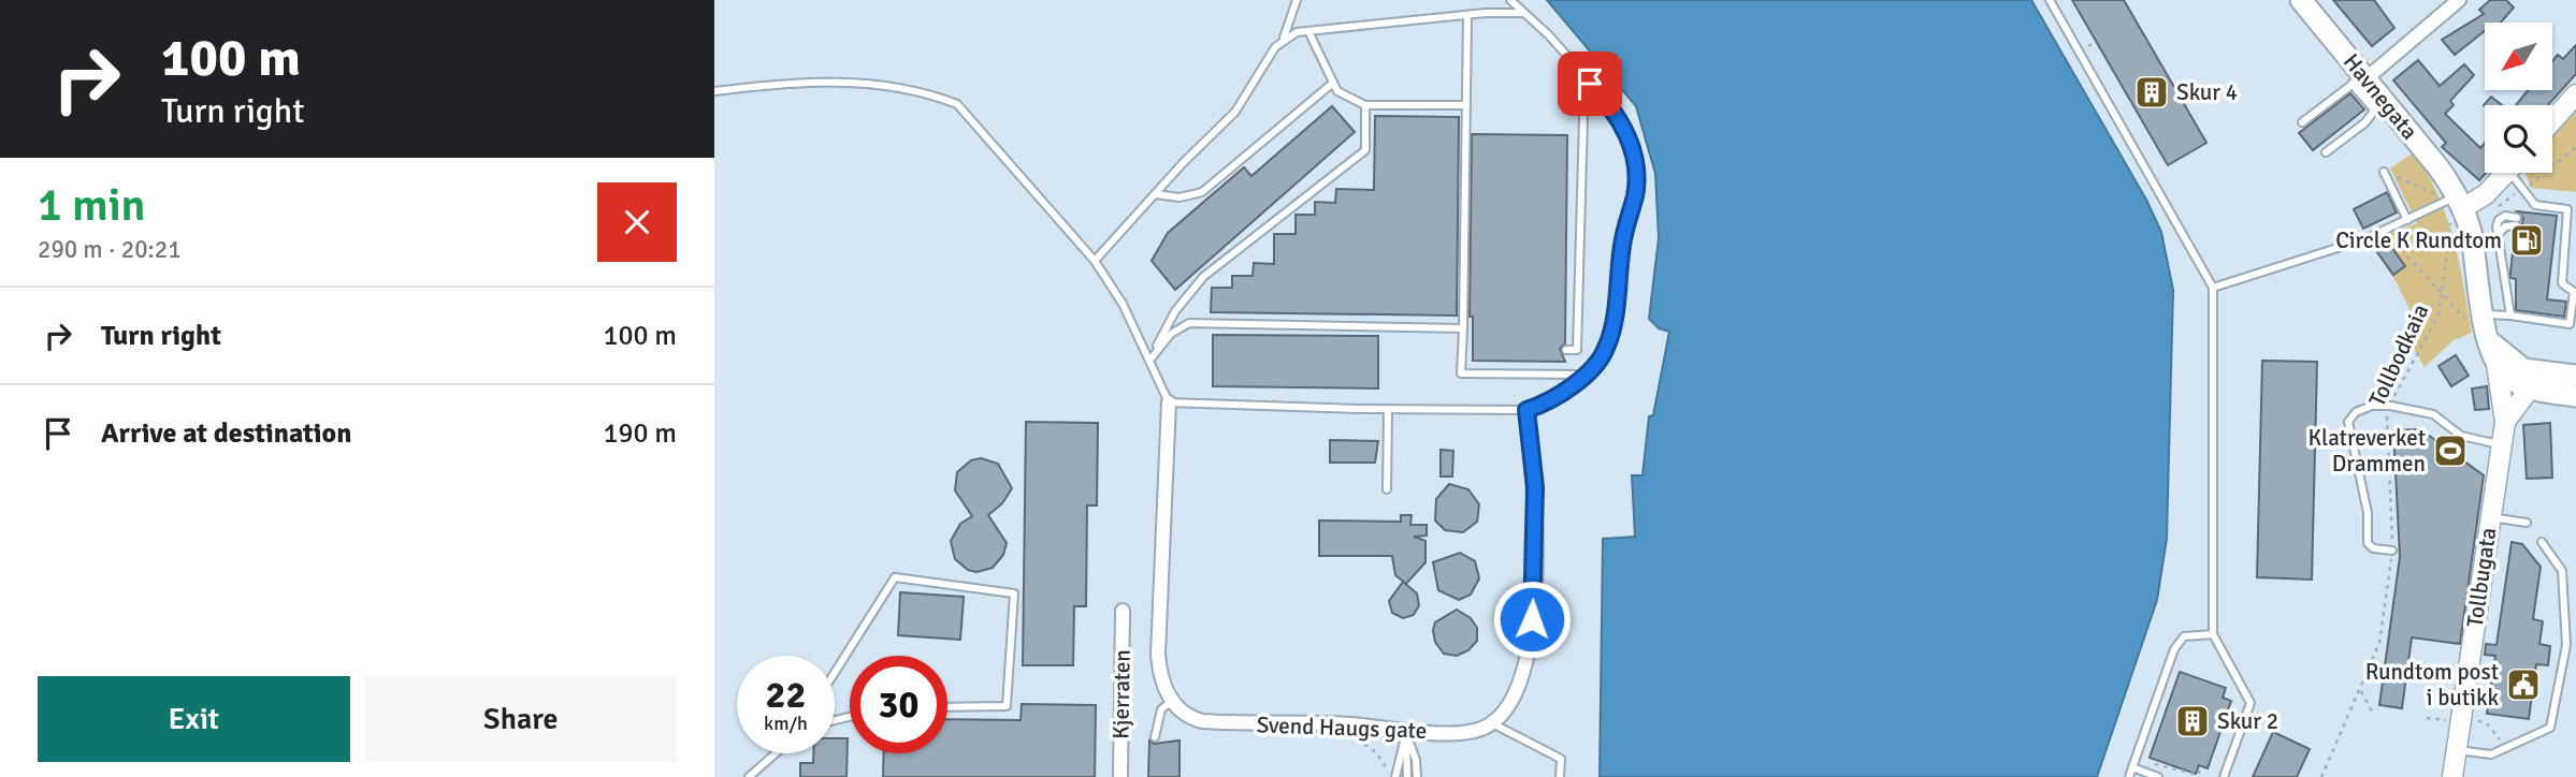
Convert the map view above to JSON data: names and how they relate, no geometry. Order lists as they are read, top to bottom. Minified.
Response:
{"streets":{"main road":["Havnegata","Tollbugata"],"street":["Kjerraten","Svend Haugs gate"],"path":["Tollbodkaia"]},"crossings":[["Havnegata","Tollbodkaia"]],"places":{"building":["Skur 4","Skur 2"],"fuel station":["Circle K Rundtom"],"sports":["Klatreverket Drammen"],"public building":["Rundtom post i butikk"]},"north":"bottom left","page":{"turn":["100 m","Turn right"],"heading":["1 min","290 m · 20:21"],"list":[{"name":"Turn right","value":"100 m"},{"name":"Arrive at destination","value":"190 m"}],"speed":"22 km/h","limit":"30","buttons":["Exit","Share"]}}
